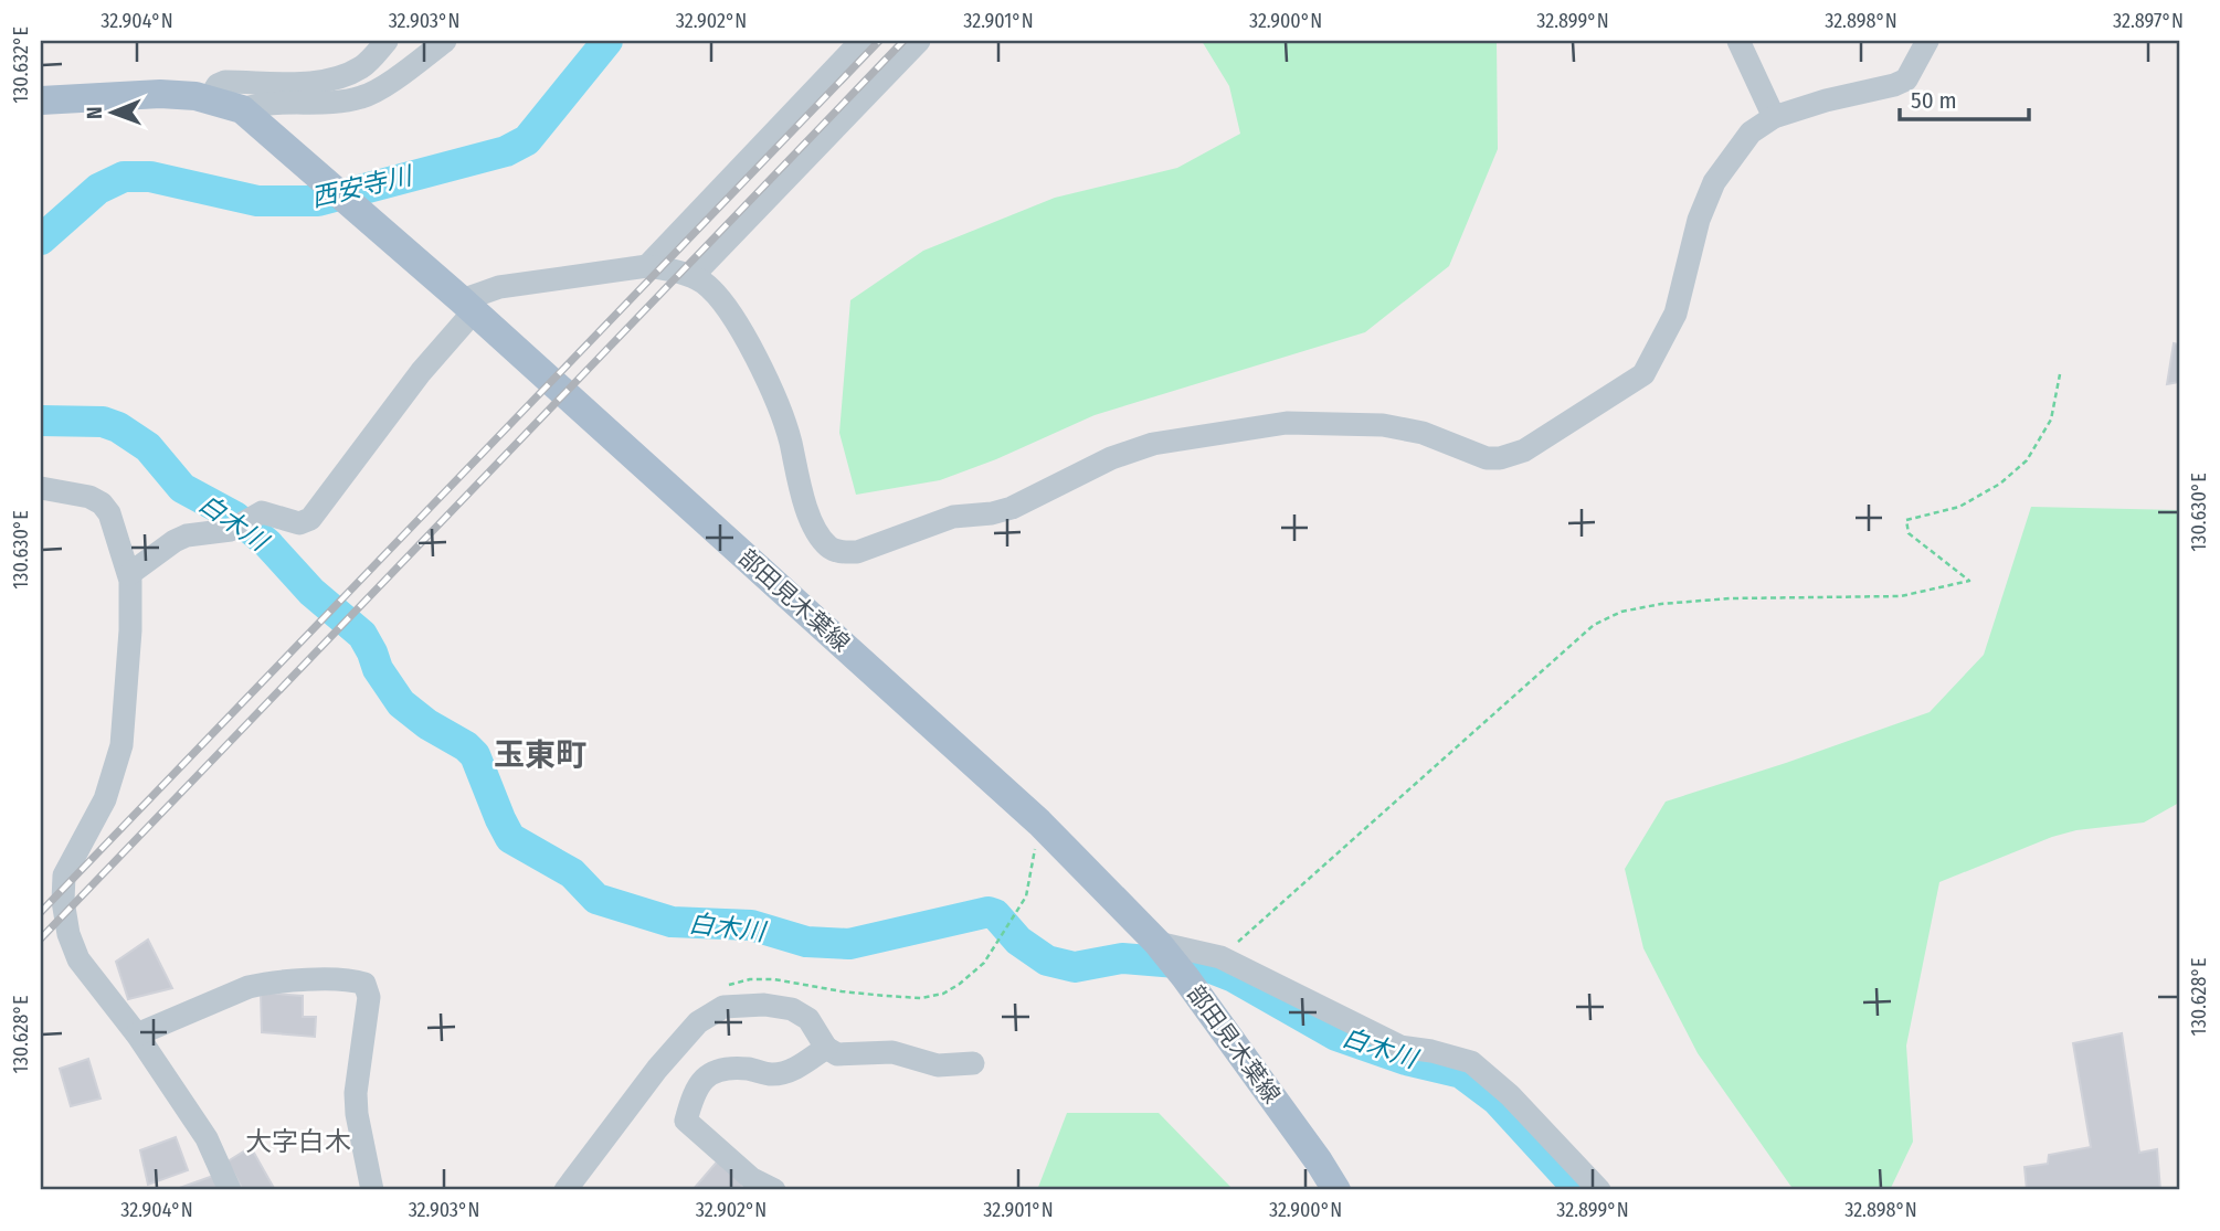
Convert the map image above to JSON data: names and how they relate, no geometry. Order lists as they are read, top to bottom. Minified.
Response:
{"streets":{"main road":["部田見木葉線"]},"districts":["玉東町","大字白木"],"water":["西安寺川","白木川"],"scale_bar":"50 m","north":"left","coordinates":["32.904°N","32.903°N","32.902°N","32.901°N","32.900°N","32.899°N","32.898°N","32.897°N","130.632°E","130.630°E","130.628°E"]}
